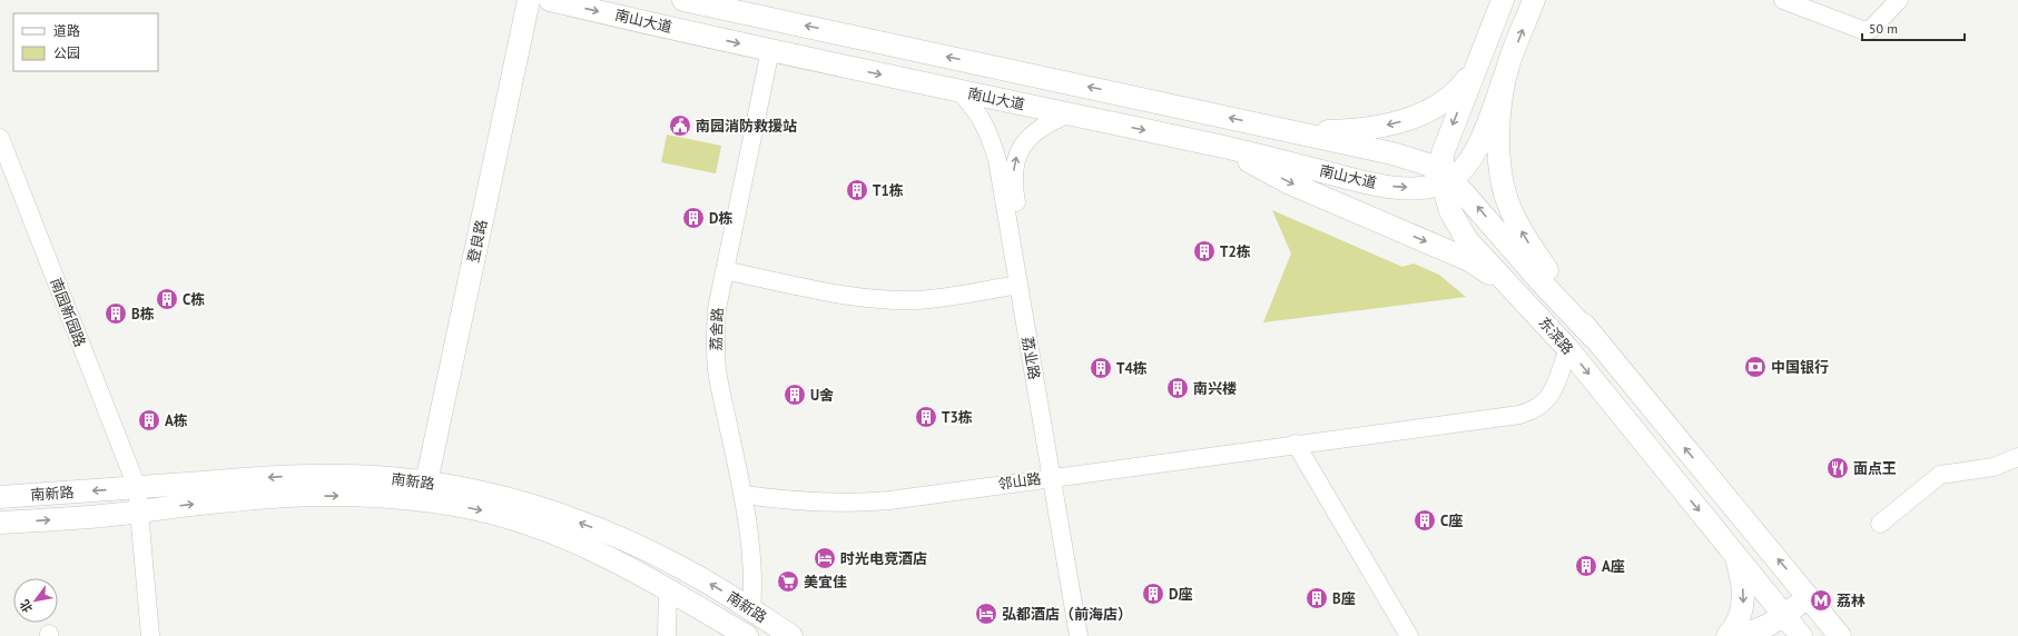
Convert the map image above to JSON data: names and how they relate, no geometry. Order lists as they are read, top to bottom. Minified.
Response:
{"streets":{"main road":["南山大道","登良路","东滨路","南新路"],"street":["南园新园路","荔舍路","荔业路","邻山路"]},"crossings":[["南山大道","荔舍路"],["南山大道","东滨路"],["南山大道","荔业路"],["登良路","南新路"],["南园新园路","南新路"],["荔舍路","南新路"],["荔舍路","邻山路"],["东滨路","邻山路"],["荔业路","邻山路"]],"places":{"public building":["南园消防救援站"],"building":["T1栋","D栋","T2栋","C栋","B栋","T4栋","南兴楼","U舍","T3栋","A栋","C座","A座","D座","B座"],"bank":["中国银行"],"restaurant":["面点王"],"hotel":["时光电竞酒店","弘都酒店（前海店）"],"supermarket":["美宜佳"],"metro station":["荔林"]},"legend":["道路","公园"],"scale_bar":"50 m","north":"bottom left"}
